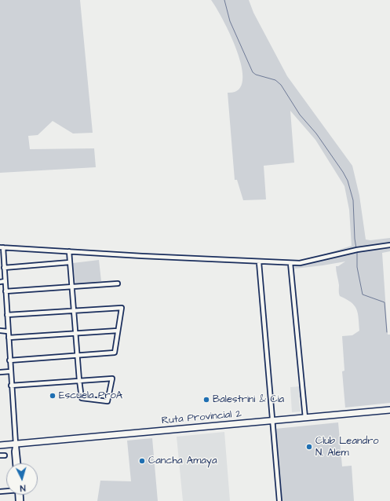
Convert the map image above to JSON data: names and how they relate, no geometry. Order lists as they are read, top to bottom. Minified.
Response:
{"streets":{"main road":["Ruta Provincial 2"]},"places":["Escuela ProA","Balestrini & Cia","Club Leandro N. Alem","Cancha Amaya"],"north":"bottom"}
